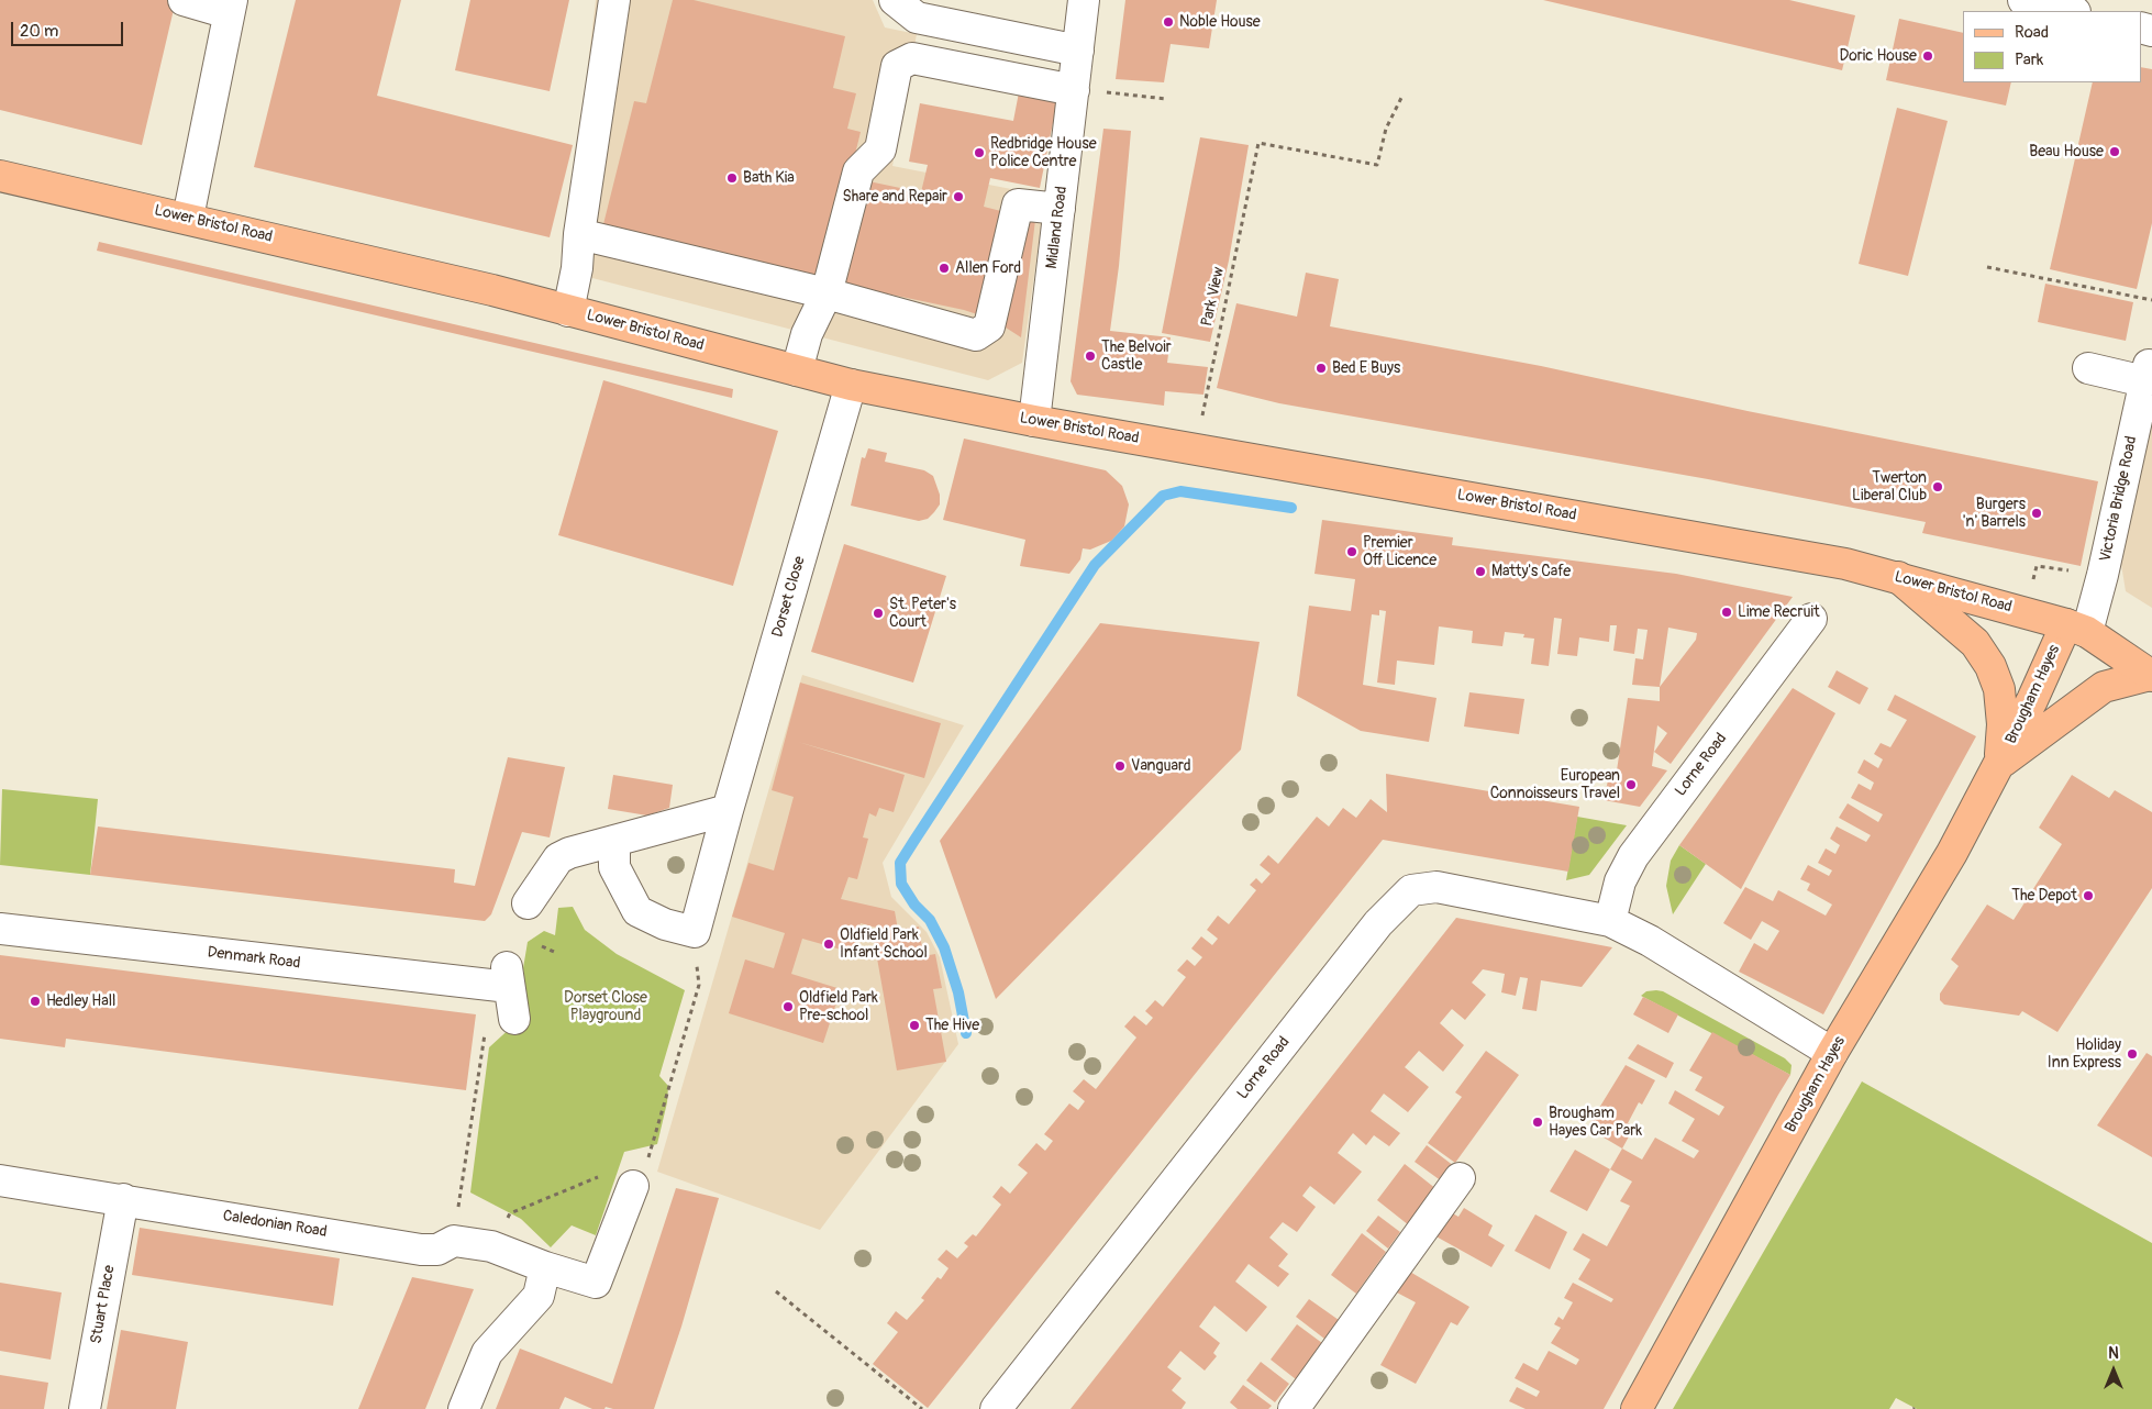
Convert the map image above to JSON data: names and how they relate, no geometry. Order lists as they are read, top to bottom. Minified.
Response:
{"streets":{"main road":["Lower Bristol Road","Brougham Hayes"],"street":["Midland Road","Victoria Bridge Road","Dorset Close","Lorne Road","Denmark Road","Caledonian Road","Stuart Place"],"path":["Park View"]},"crossings":[["Lower Bristol Road","Midland Road"],["Lower Bristol Road","Park View"],["Lower Bristol Road","Victoria Bridge Road"],["Lower Bristol Road","Dorset Close"],["Lower Bristol Road","Brougham Hayes"],["Victoria Bridge Road","Brougham Hayes"],["Brougham Hayes","Lorne Road"],["Caledonian Road","Stuart Place"]],"parks":["Dorset Close Playground"],"places":["Noble House","Doric House","Beau House","Redbridge House Police Centre","Bath Kia","Share and Repair","Allen Ford","The Belvoir Castle","Bed E Buys","Twerton Liberal Club","Burgers 'n' Barrels","Premier Off Licence","Matty's Cafe","Lime Recruit","St. Peter's Court","Vanguard","European Connoisseurs Travel","The Depot","Oldfield Park Infant School","Hedley Hall","Oldfield Park Pre-school","The Hive","Holiday Inn Express","Brougham Hayes Car Park"],"legend":["Road","Park"],"scale_bar":"20 m","north":"top"}
